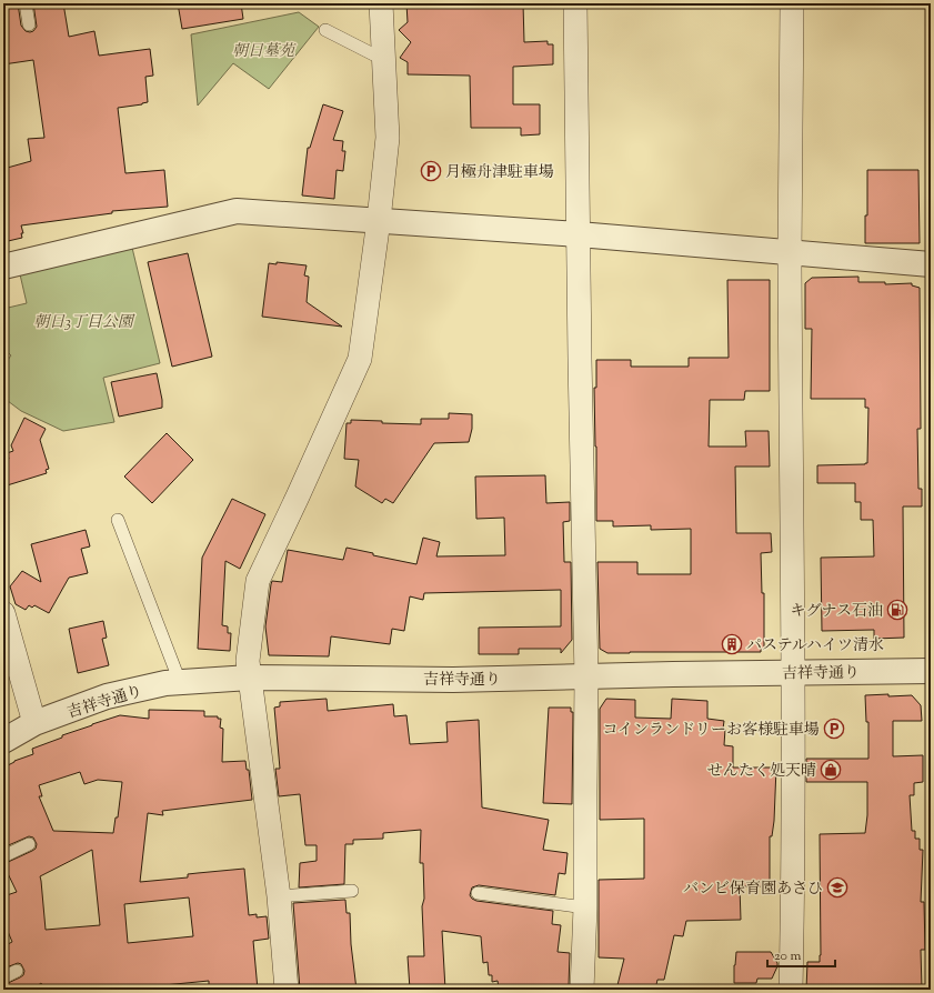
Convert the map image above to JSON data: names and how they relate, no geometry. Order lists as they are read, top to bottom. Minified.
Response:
{"streets":{"street":["吉祥寺通り"]},"parks":["朝日墓苑","朝日3丁目公園"],"places":{"parking":["月極舟津駐車場","コインランドリーお客様駐車場"],"fuel station":["キグナス石油"],"building":["パステルハイツ清水"],"shop":["せんたく処天晴"],"school or university":["バンビ保育園あさひ"]},"scale_bar":"20 m"}
